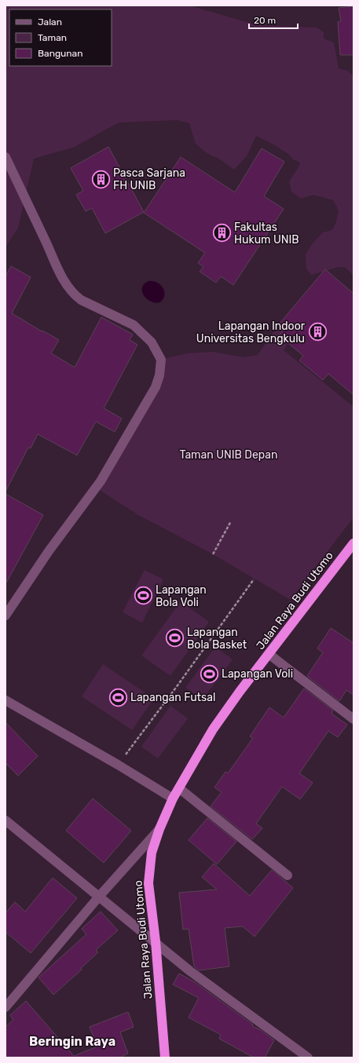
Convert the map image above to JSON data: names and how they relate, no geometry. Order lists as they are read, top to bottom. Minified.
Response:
{"streets":{"highway":["Jalan Raya Budi Utomo"]},"districts":["Beringin Raya"],"parks":["Taman UNIB Depan"],"places":{"building":["Pasca Sarjana FH UNIB","Fakultas Hukum UNIB","Lapangan Indoor Universitas Bengkulu"],"sports":["Lapangan Bola Voli","Lapangan Bola Basket","Lapangan Voli","Lapangan Futsal"]},"legend":["Jalan","Taman","Bangunan"],"scale_bar":"20 m"}
